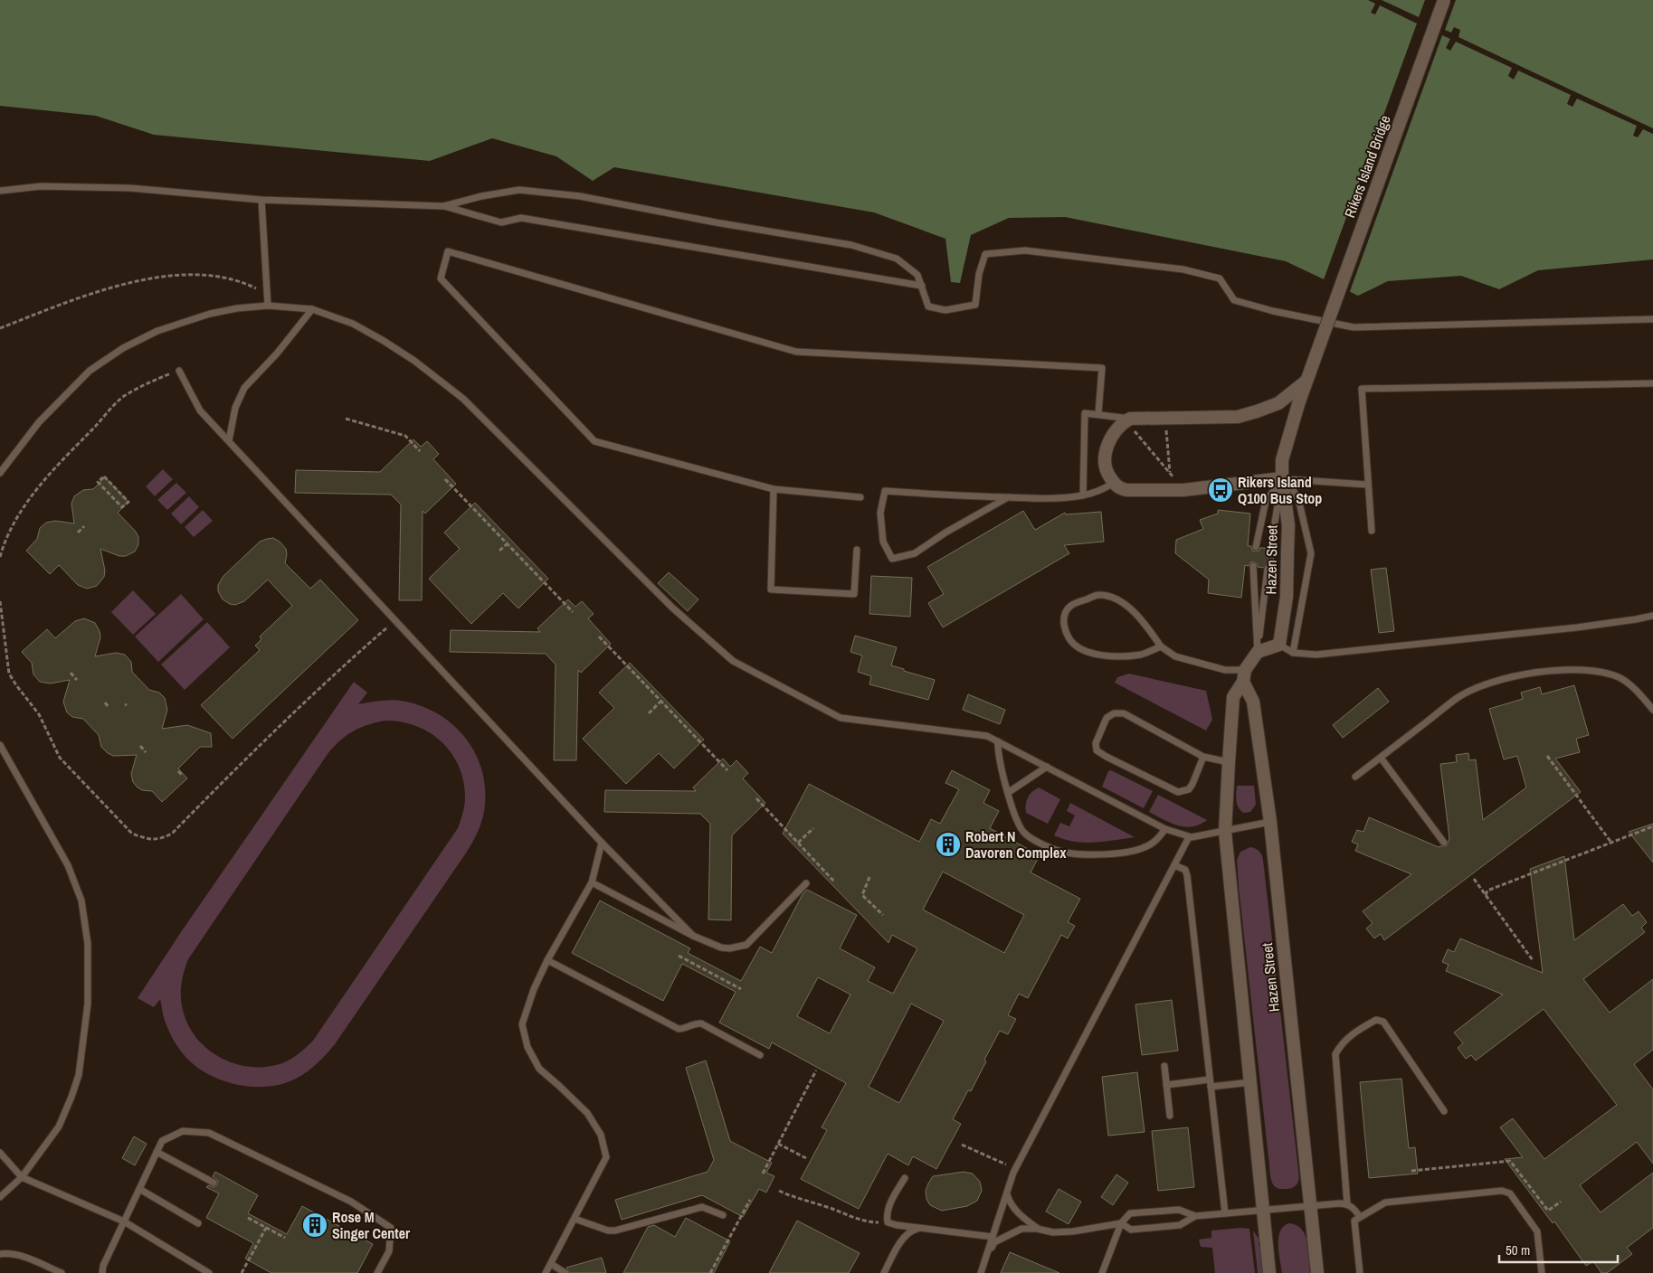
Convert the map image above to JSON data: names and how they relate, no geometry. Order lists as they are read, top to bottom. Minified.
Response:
{"streets":{"street":["Rikers Island Bridge","Hazen Street"]},"crossings":[["Rikers Island Bridge","Hazen Street"]],"places":{"bus stop":["Rikers Island Q100 Bus Stop"],"building":["Robert N Davoren Complex","Rose M Singer Center"]},"scale_bar":"50 m"}
